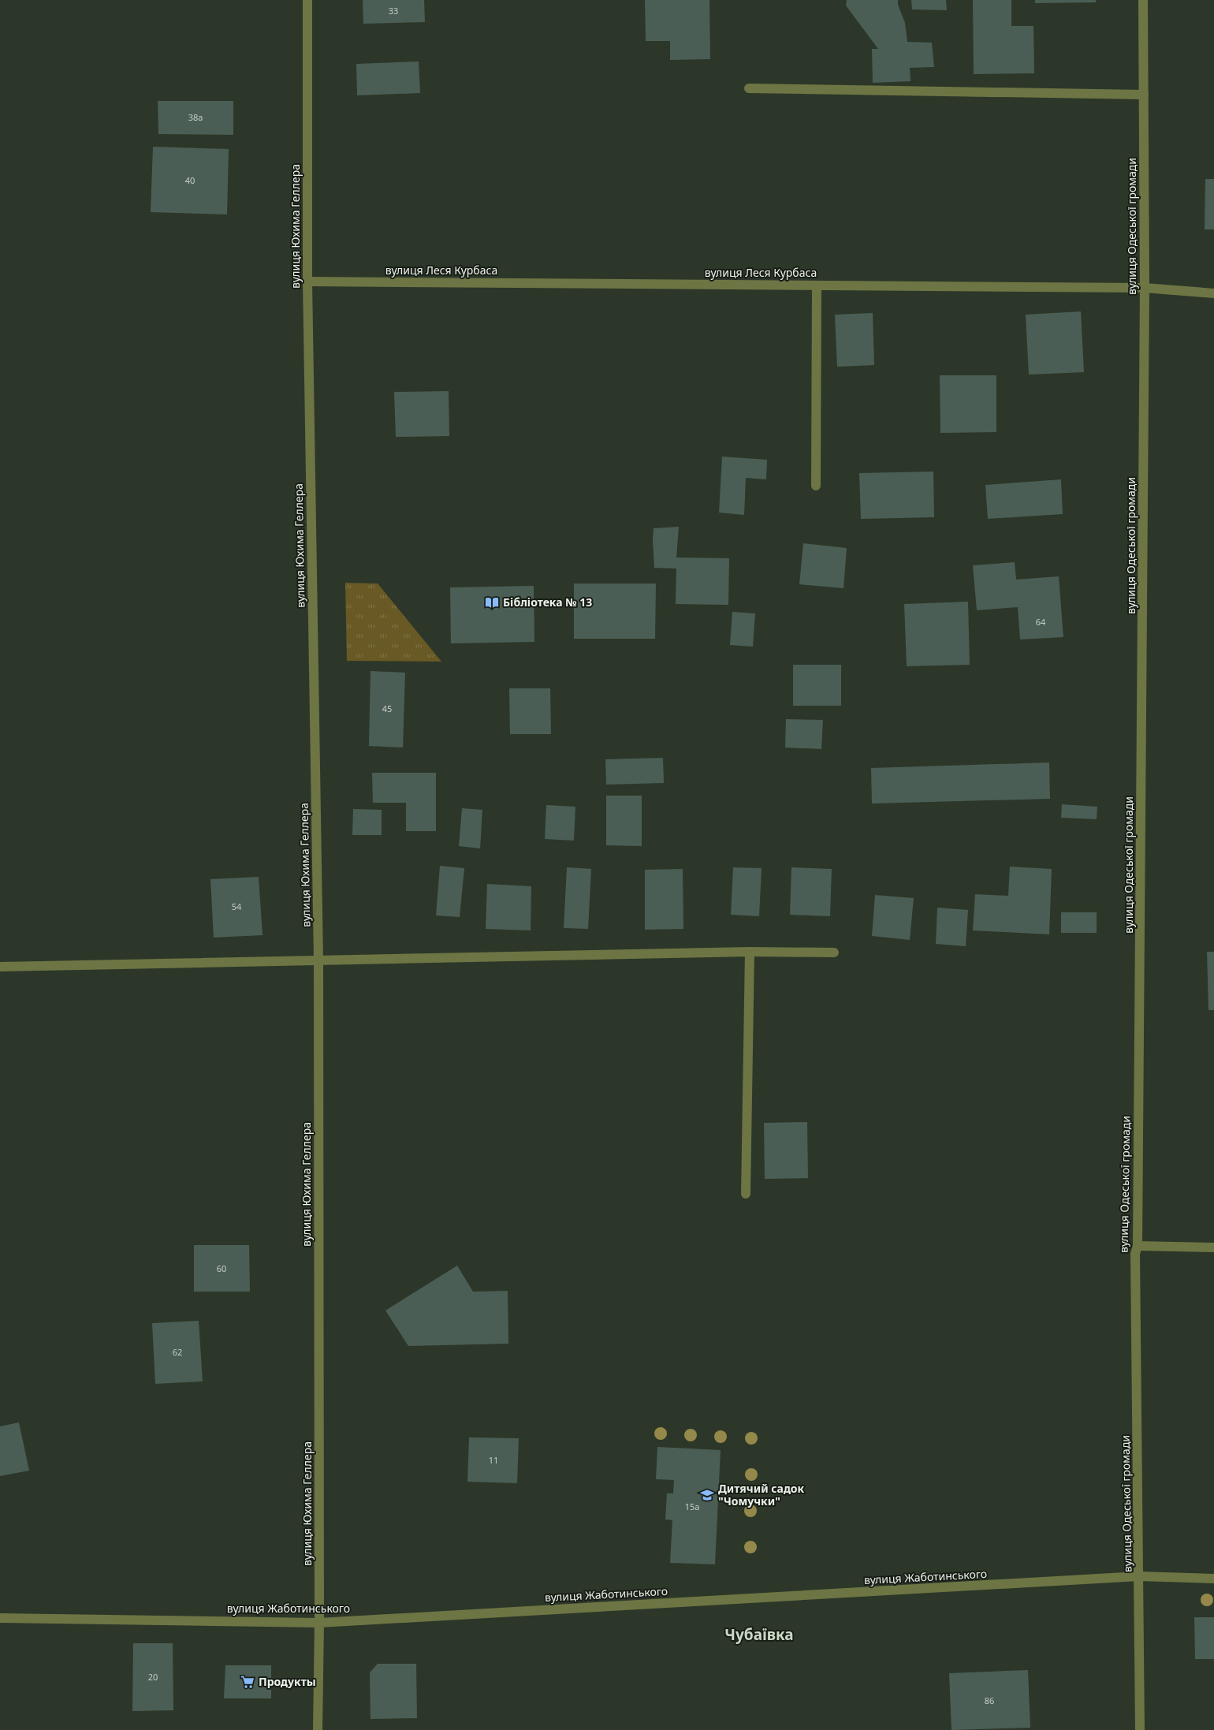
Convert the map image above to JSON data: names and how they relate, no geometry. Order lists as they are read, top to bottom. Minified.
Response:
{"streets":{"street":["вулиця Юхима Геллера","вулиця Одеської громади","вулиця Леся Курбаса","вулиця Жаботинського"]},"crossings":[["вулиця Юхима Геллера","вулиця Леся Курбаса"],["вулиця Юхима Геллера","вулиця Жаботинського"],["вулиця Одеської громади","вулиця Леся Курбаса"],["вулиця Одеської громади","вулиця Жаботинського"]],"districts":["Чубаївка"],"places":{"library":["Бібліотека № 13"],"school or university":["Дитячий садок \"Чомучки\""],"supermarket":["Продукты"]},"house_numbers":["33","38а","40","64","45","54","60","62","11","15а","20","86"]}
